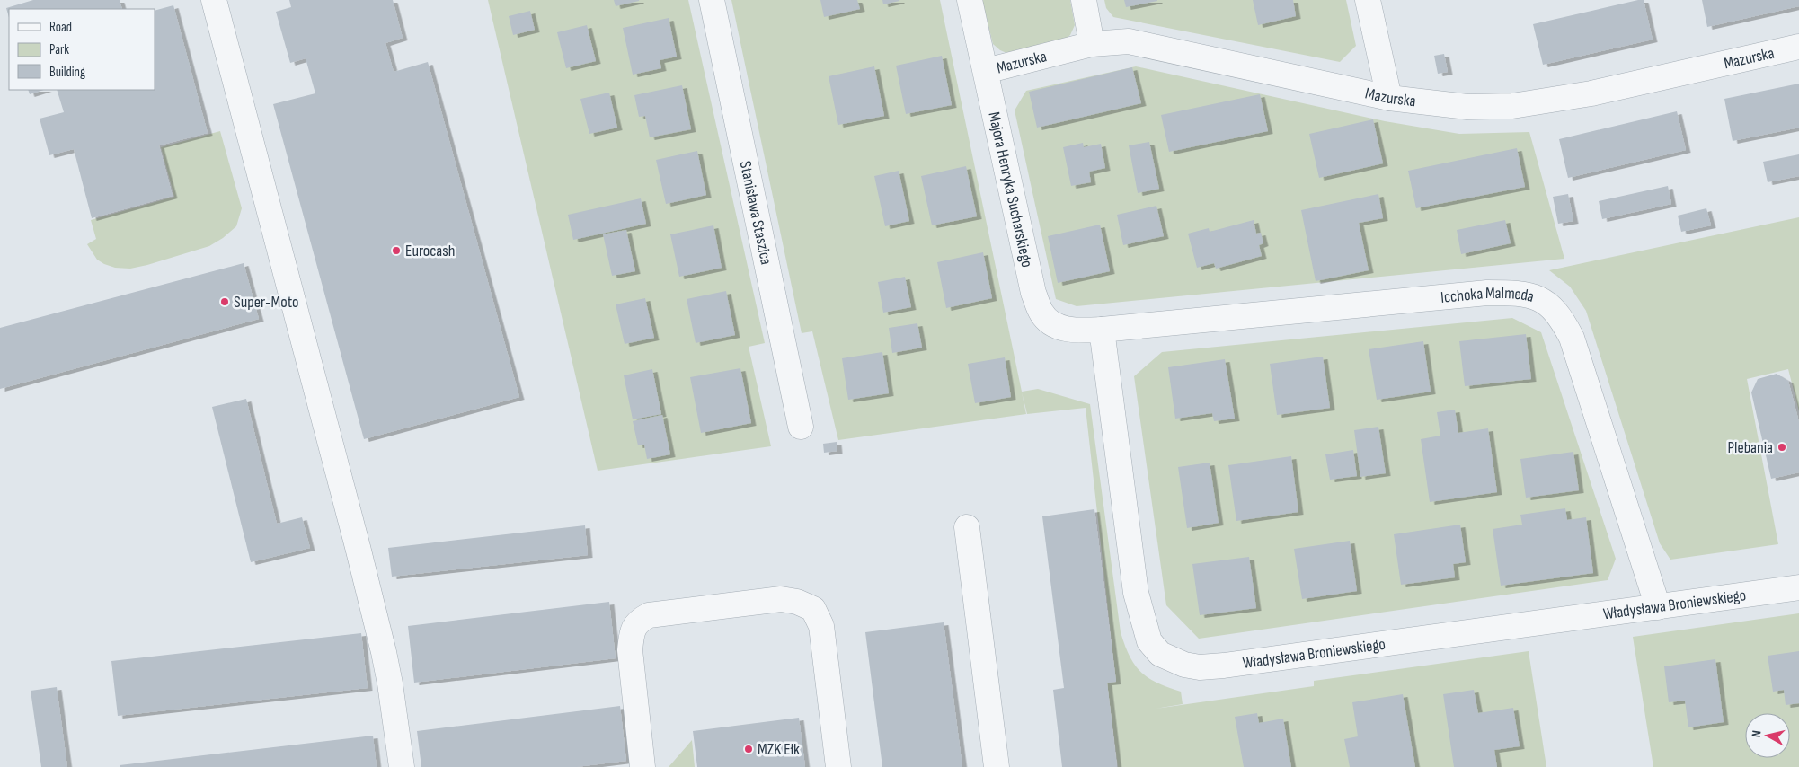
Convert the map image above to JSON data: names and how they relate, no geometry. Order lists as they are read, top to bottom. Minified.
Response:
{"streets":{"street":["Mazurska","Majora Henryka Sucharskiego","Stanisława Staszica","Icchoka Malmeda","Władysława Broniewskiego"]},"crossings":[["Mazurska","Majora Henryka Sucharskiego"],["Majora Henryka Sucharskiego","Icchoka Malmeda"],["Majora Henryka Sucharskiego","Władysława Broniewskiego"],["Icchoka Malmeda","Władysława Broniewskiego"]],"places":["Eurocash","Super-Moto","Plebania","MZK Ełk"],"legend":["Road","Park","Building"],"north":"left"}
